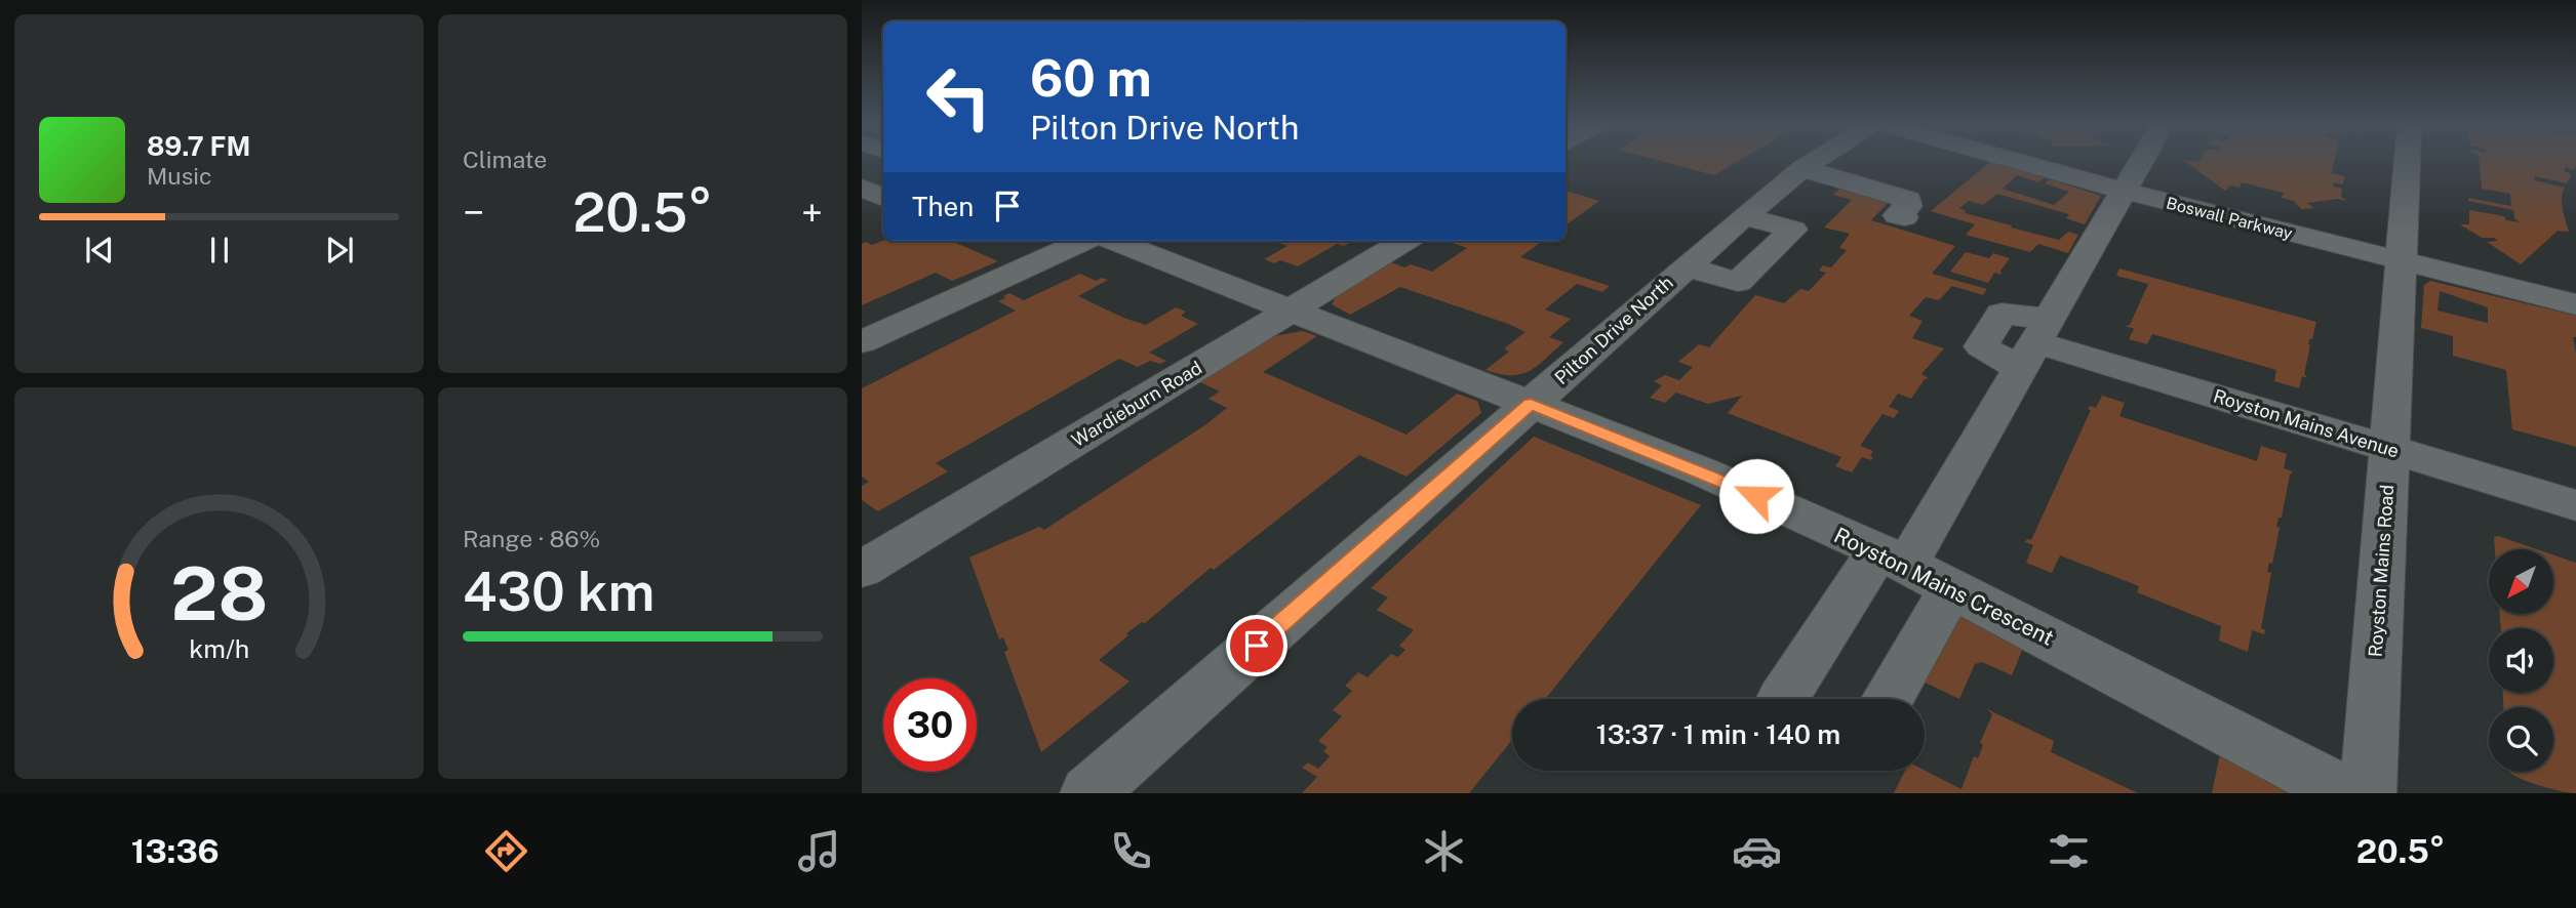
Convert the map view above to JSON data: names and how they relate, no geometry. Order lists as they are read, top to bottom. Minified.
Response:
{"streets":{"street":["Boswall Parkway","Pilton Drive North","Wardieburn Road","Royston Mains Avenue","Royston Mains Road","Royston Mains Crescent"]},"crossings":[["Boswall Parkway","Royston Mains Road"],["Pilton Drive North","Royston Mains Crescent"],["Wardieburn Road","Royston Mains Crescent"],["Royston Mains Avenue","Royston Mains Road"]],"north":"bottom left","page":{"tile":["Climate",["Range · 86%","430 km"]],"turn":["60 m","Pilton Drive North"],"song":["89.7 FM","Music"],"then":"Then","heat":["−","20.5°","+"],"limit":"30","trip":"13:37 · 1 min · 140 m","tabs":["13:36","20.5°"],"gauge":["28","km/h"]}}
